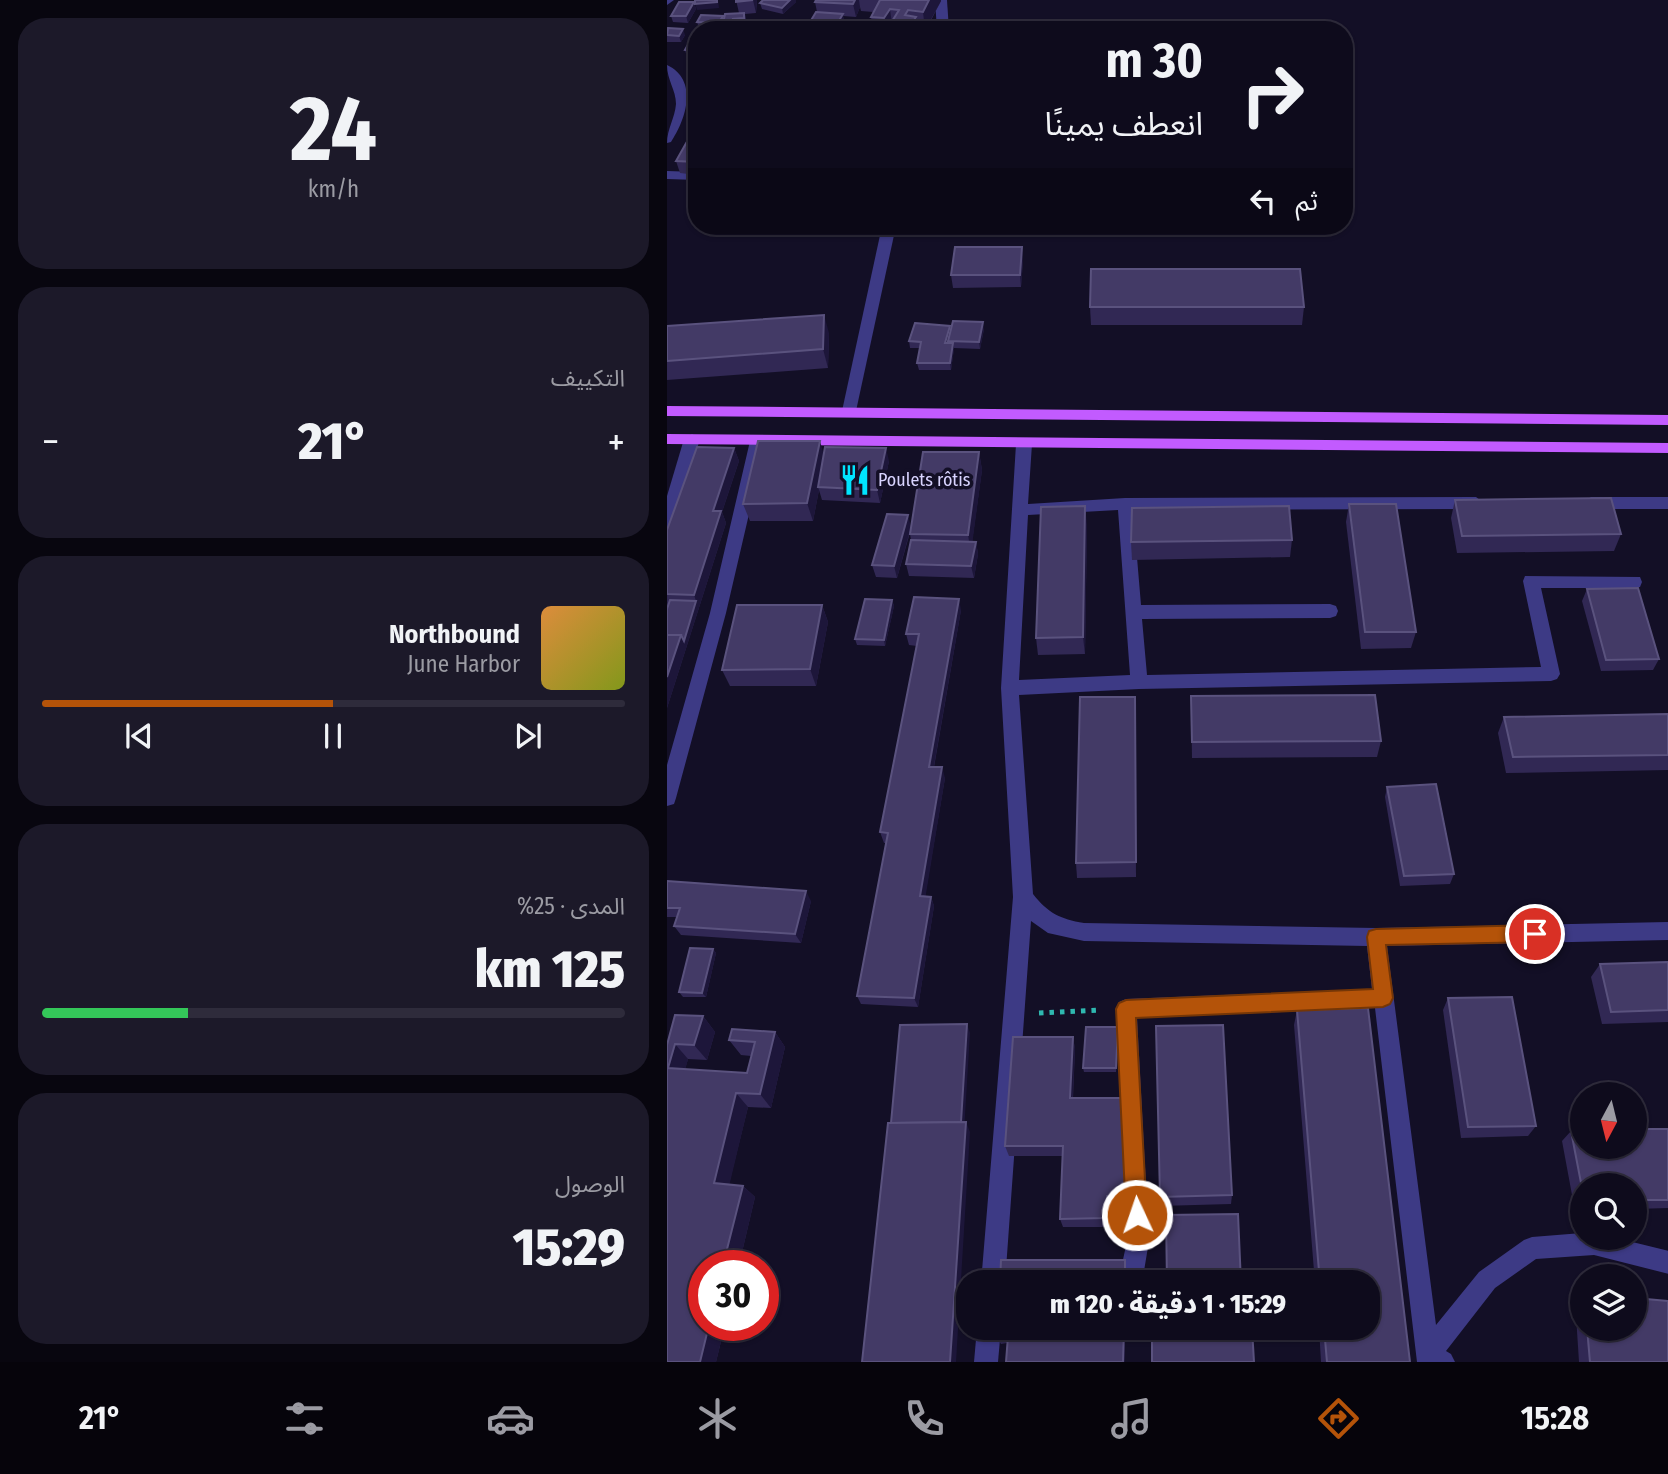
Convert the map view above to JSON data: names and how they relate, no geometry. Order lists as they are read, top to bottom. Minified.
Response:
{"places":{"restaurant":["Poulets rôtis"]},"north":"bottom","page":{"tile":[["24","km/h"],"التكييف",["المدى · 25%","125 km"],["الوصول","15:29"]],"turn":["30 m","انعطف يمينًا"],"then":"ثم","heat":["−","21°","+"],"song":["Northbound","June Harbor"],"limit":"30","trip":"15:29 · 1 دقيقة · 120 m","tabs":["15:28","21°"]}}
